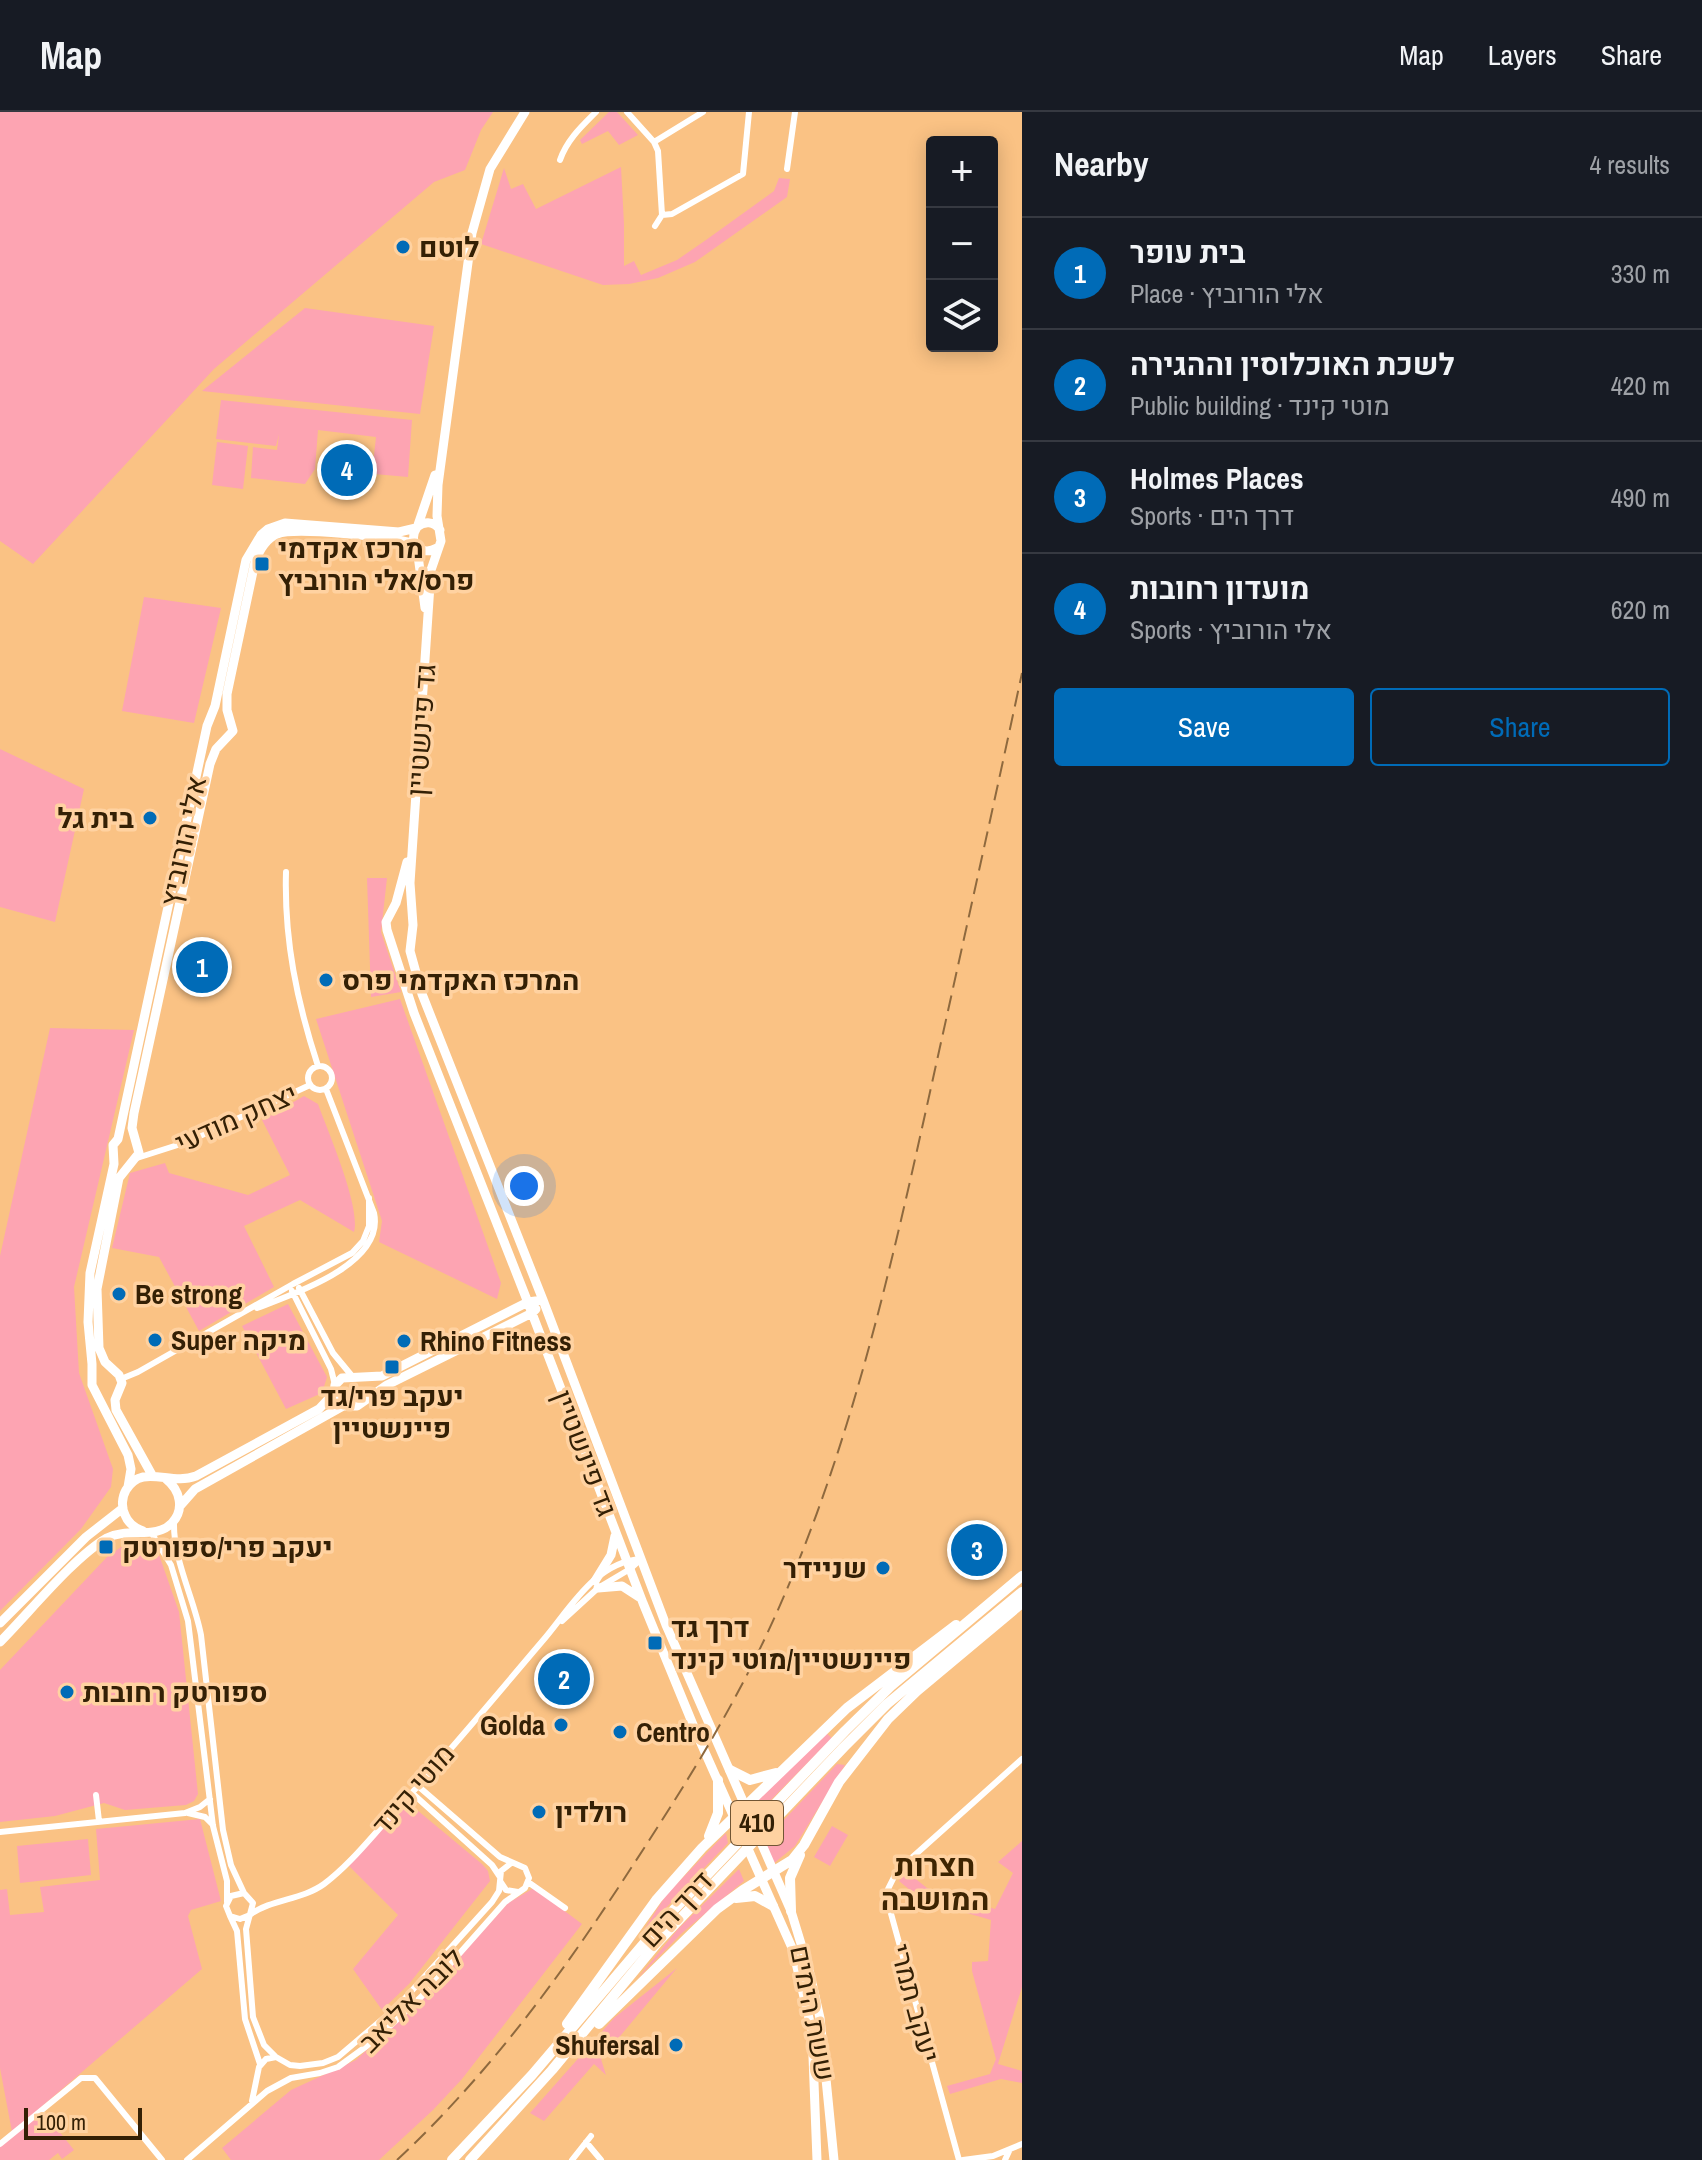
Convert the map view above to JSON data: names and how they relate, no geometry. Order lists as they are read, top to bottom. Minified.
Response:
{"streets":{"main road":["410","דרך הים"],"street":["גד פינשטיין","אלי הורוביץ","יצחק מודעי","מוטי קינד","לובה אליאב","יעקב תמרי","ששת הימים"]},"crossings":[["גד פינשטיין","מוטי קינד"],["גד פינשטיין","ששת הימים"],["אלי הורוביץ","יצחק מודעי"]],"districts":["חצרות המושבה"],"places":{"other":["לוטם","בית גל","המרכז האקדמי פרס","Be strong","Super מיקה","Rhino Fitness","שניידר","ספורטק רחובות","Golda","Centro","רולדין","Shufersal"],"transit":["מרכז אקדמי פרס/אלי הורוביץ","יעקב פרי/גד פיינשטיין","יעקב פרי/ספורטק","דרך גד פיינשטיין/מוטי קינד"]},"scale_bar":"100 m","page":{"header":"Map","nav":["Map","Layers","Share"],"heading":["Nearby","4 results"],"map_buttons":["+","−"],"list":[{"mark":"1","name":"בית עופר","note":"Place · אלי הורוביץ","value":"330 m"},{"mark":"2","name":"לשכת האוכלוסין וההגירה","note":"Public building · מוטי קינד","value":"420 m"},{"mark":"3","name":"Holmes Places","note":"Sports · דרך הים","value":"490 m"},{"mark":"4","name":"מועדון רחובות","note":"Sports · אלי הורוביץ","value":"620 m"}],"pins":["4","1","3","2"],"buttons":["Save","Share"],"scale":"100 m"}}
